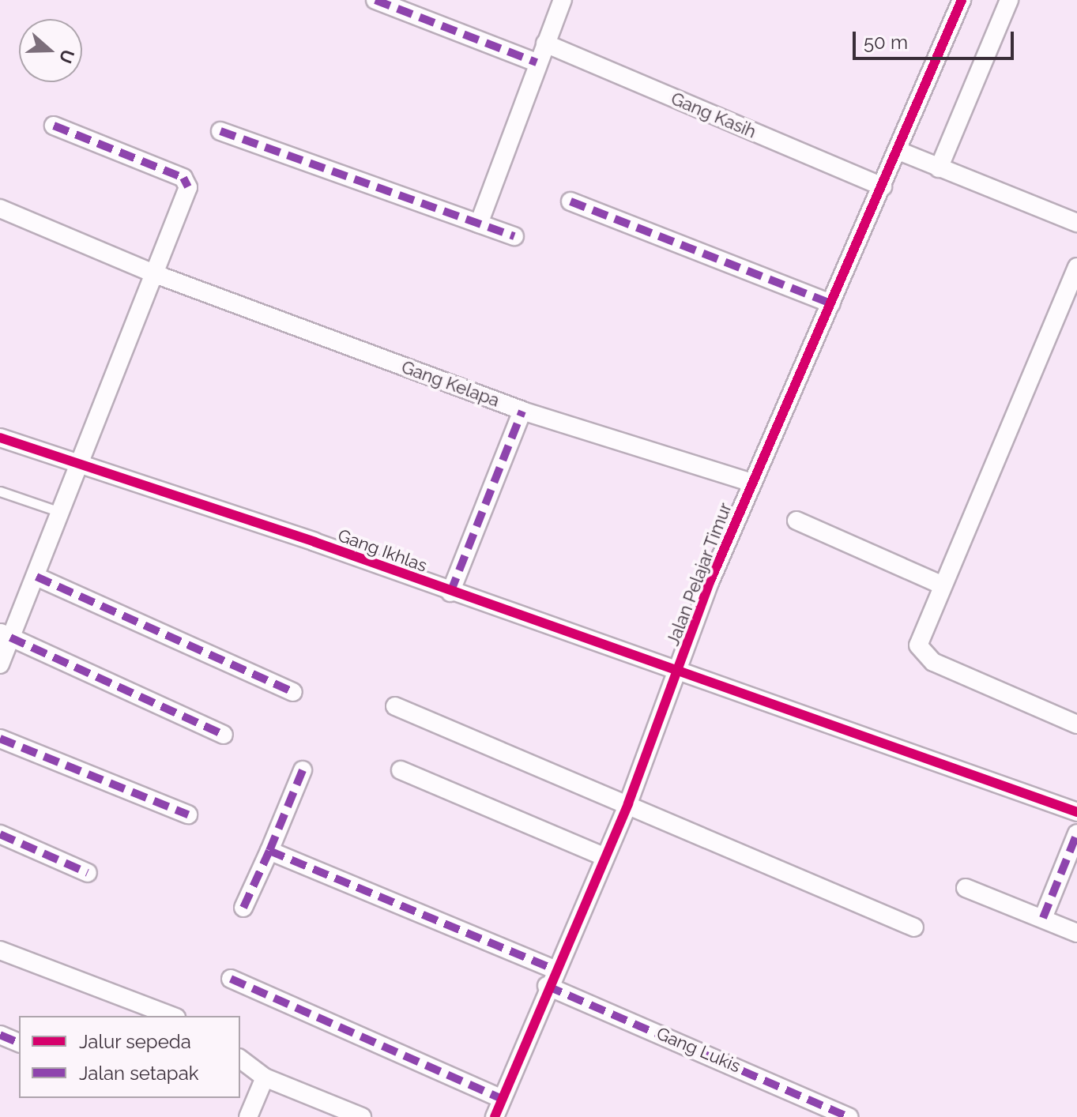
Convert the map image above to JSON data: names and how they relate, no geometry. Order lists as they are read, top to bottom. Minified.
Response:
{"streets":{"street":["Gang Kasih","Gang Kelapa","Gang Ikhlas","Jalan Pelajar Timur","Gang Lukis"]},"crossings":[["Gang Kasih","Jalan Pelajar Timur"],["Gang Kelapa","Jalan Pelajar Timur"],["Gang Ikhlas","Jalan Pelajar Timur"],["Jalan Pelajar Timur","Gang Lukis"]],"legend":["Jalur sepeda","Jalan setapak"],"scale_bar":"50 m","north":"right"}
